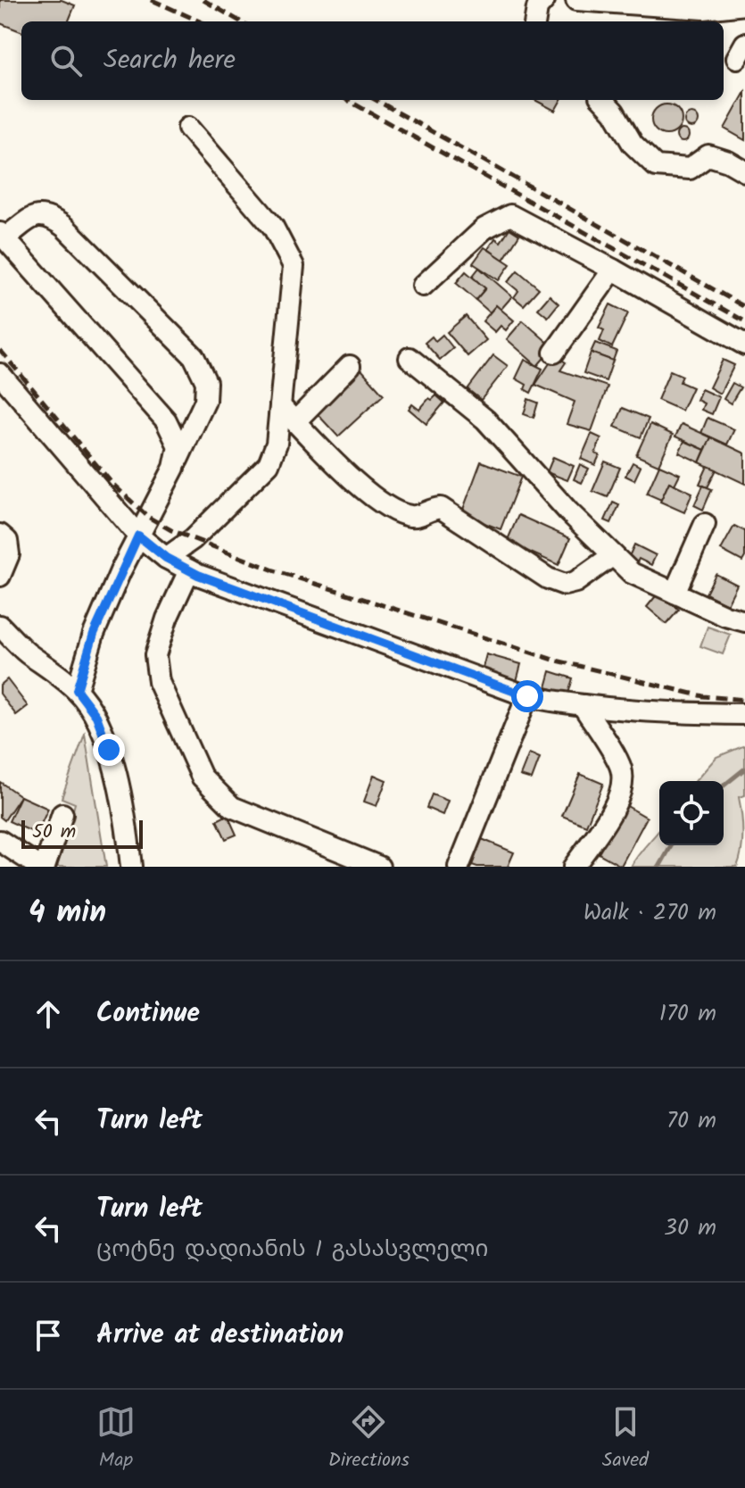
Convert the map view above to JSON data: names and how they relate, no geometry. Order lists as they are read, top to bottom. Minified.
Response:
{"scale_bar":"50 m","page":{"search":"Search here","scale":"50 m","heading":["4 min","Walk · 270 m"],"list":[["Continue","170 m"],["Turn left","70 m"],["Turn left","ცოტნე დადიანის I გასასვლელი","30 m"],"Arrive at destination"],"nav":["Map","Directions","Saved"]}}
